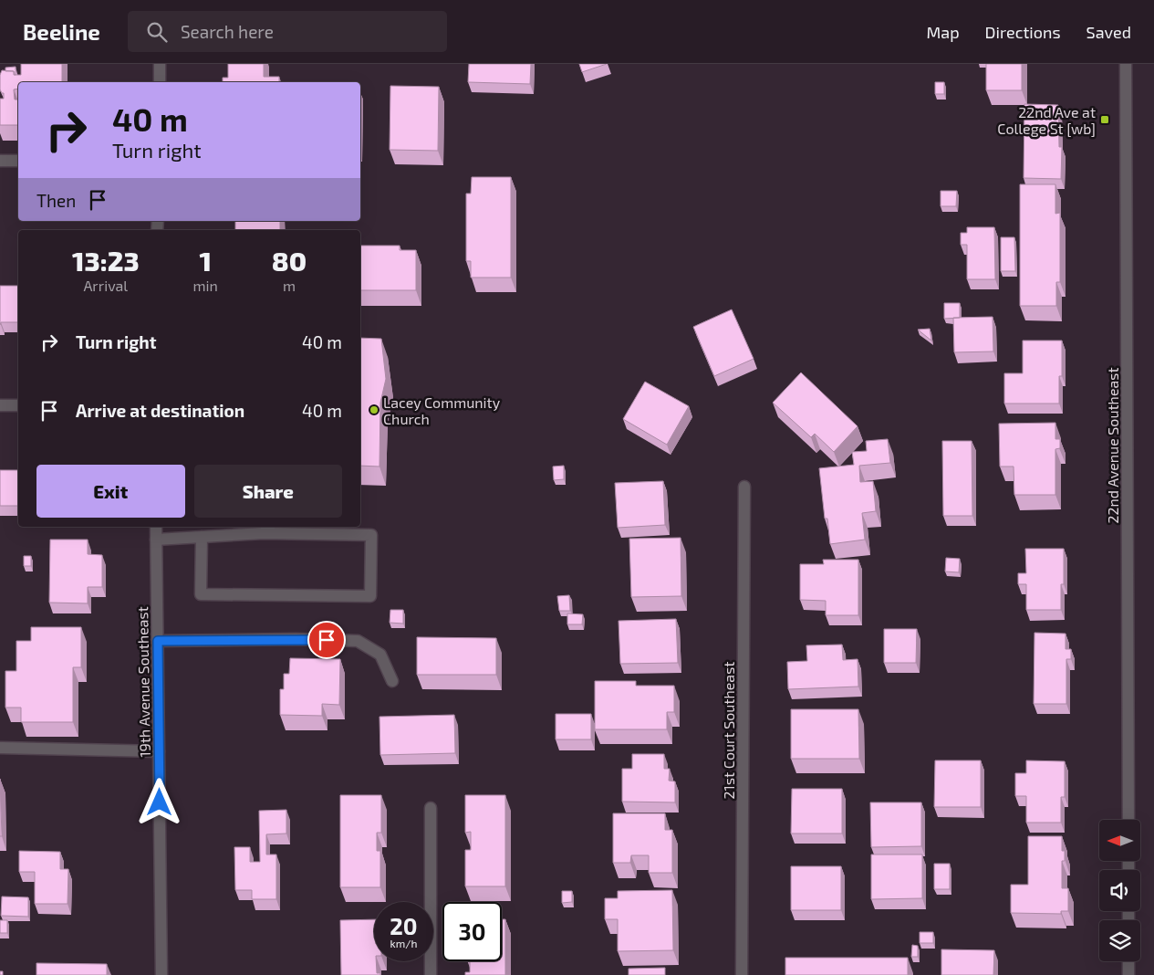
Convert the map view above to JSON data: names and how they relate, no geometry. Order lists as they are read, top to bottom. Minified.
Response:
{"streets":{"street":["22nd Avenue Southeast","19th Avenue Southeast","21st Court Southeast"]},"places":{"transit":["22nd Ave at College St [wb]"],"other":["Lacey Community Church"]},"north":"left","page":{"header":"Beeline","search":"Search here","nav":["Map","Directions","Saved"],"turn":["40 m","Turn right"],"then":"Then","eta":["13:23","Arrival","1","min","80","m"],"list":[{"name":"Turn right","value":"40 m"},{"name":"Arrive at destination","value":"40 m"}],"buttons":["Exit","Share"],"speed":"20 km/h","limit":"30"}}
